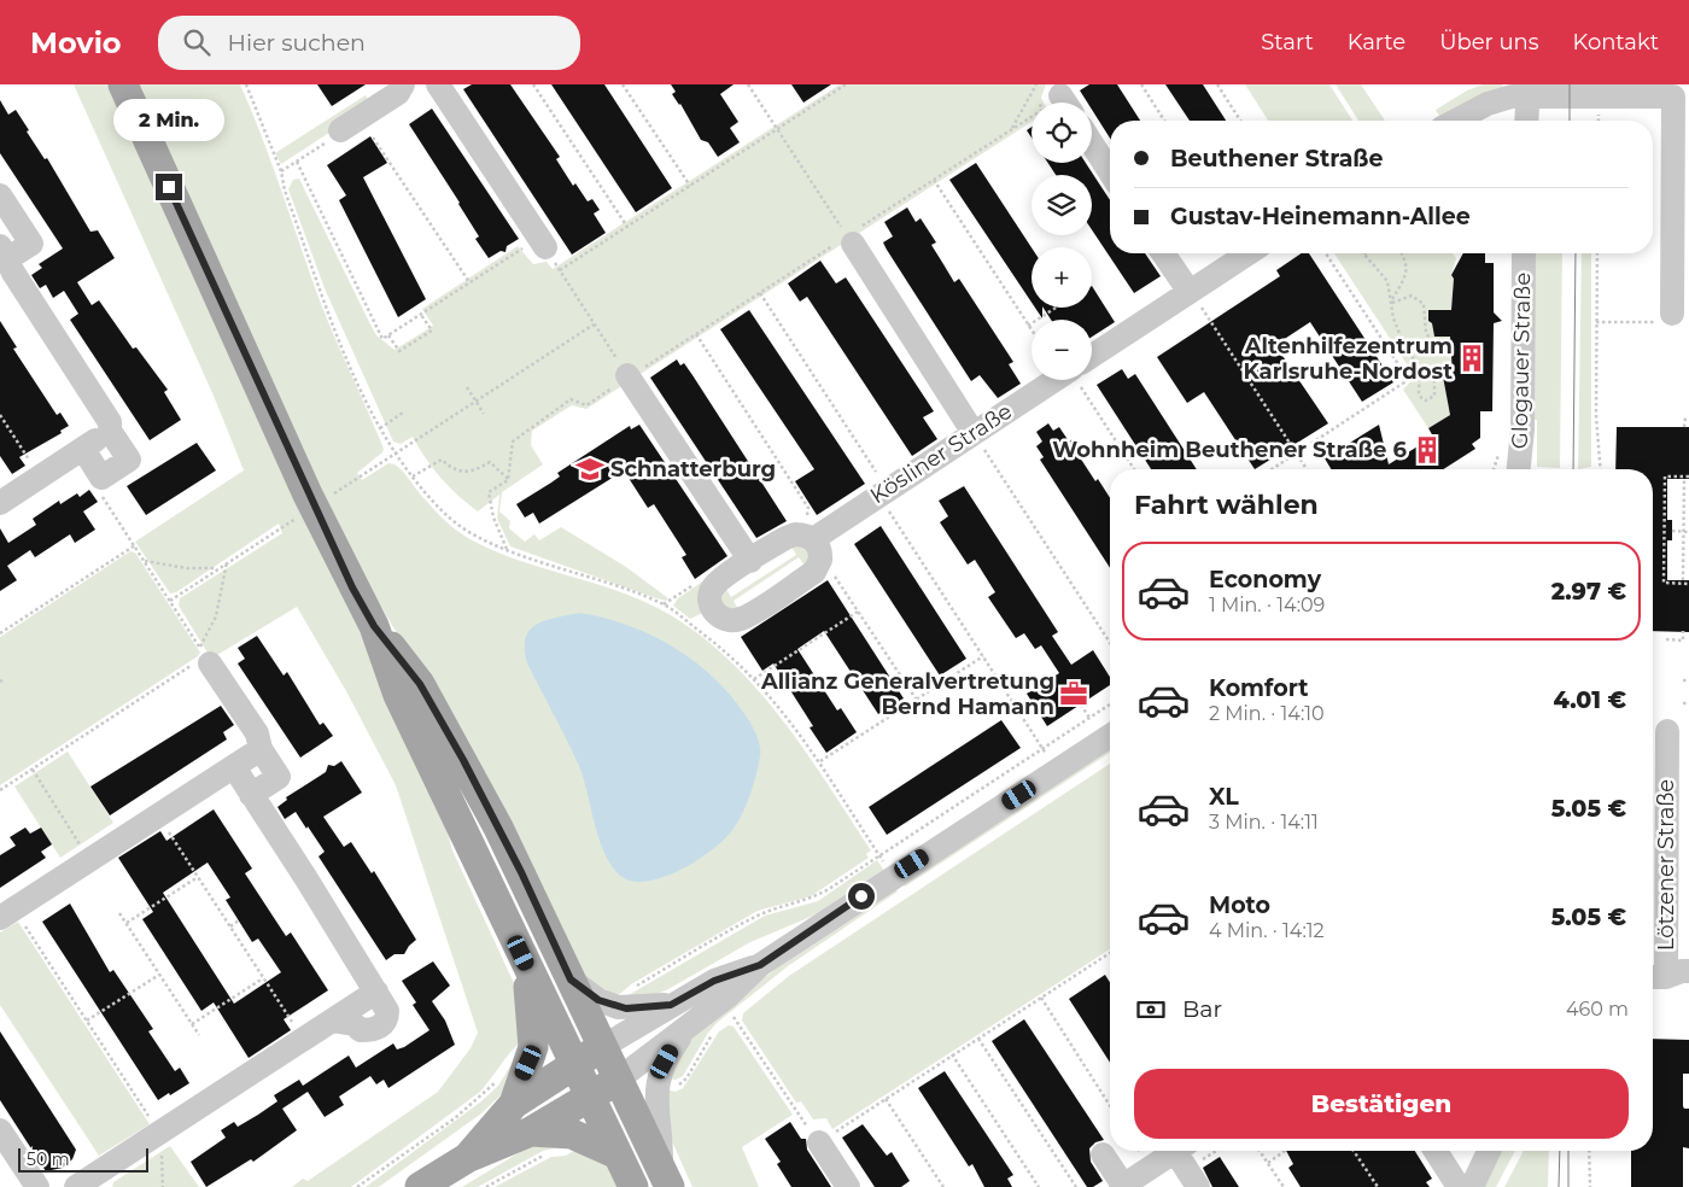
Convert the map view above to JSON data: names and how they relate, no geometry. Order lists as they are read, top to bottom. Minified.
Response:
{"streets":{"street":["Glogauer Straße","Kösliner Straße","Lötzener Straße"]},"places":{"building":["Altenhilfezentrum Karlsruhe-Nordost","Wohnheim Beuthener Straße 6"],"school or university":["Schnatterburg"],"office":["Allianz Generalvertretung Bernd Hamann"]},"scale_bar":"50 m","page":{"header":"Movio","search":"Hier suchen","nav":["Start","Karte","Über uns","Kontakt"],"bubble":"2 Min.","map_buttons":["+","−"],"banner":["Beuthener Straße","Gustav-Heinemann-Allee"],"heading":"Fahrt wählen","list":[{"name":"Economy","note":"1 Min. · 14:09","value":"2.97 €"},{"name":"Komfort","note":"2 Min. · 14:10","value":"4.01 €"},{"name":"XL","note":"3 Min. · 14:11","value":"5.05 €"},{"name":"Moto","note":"4 Min. · 14:12","value":"5.05 €"}],"pay":["Bar","460 m"],"buttons":"Bestätigen","scale":"50 m"}}
